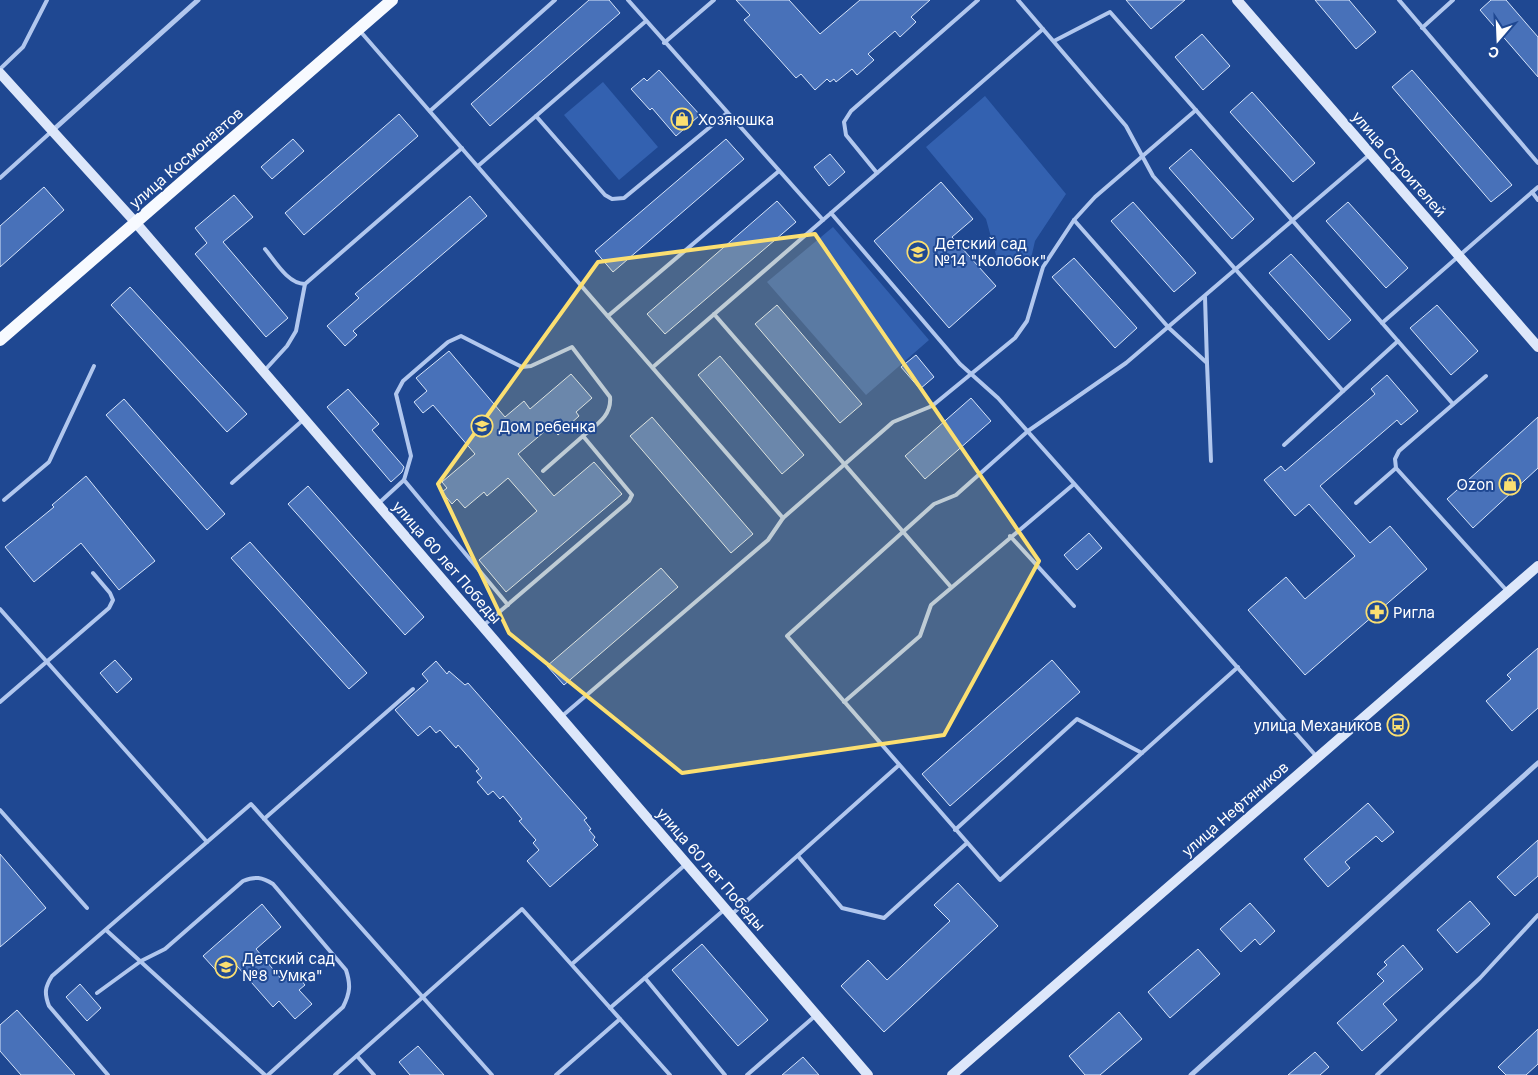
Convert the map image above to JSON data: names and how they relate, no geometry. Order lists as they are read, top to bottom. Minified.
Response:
{"streets":{"main road":["улица Космонавтов"],"street":["улица Строителей","улица 60 лет Победы","улица Нефтяников"]},"crossings":[["улица Космонавтов","улица 60 лет Победы"]],"places":{"shop":["Хозяюшка","Ozon"],"school or university":["Детский сад №14 \"Колобок\"","Дом ребенка","Детский сад №8 \"Умка\""],"pharmacy":["Ригла"],"bus stop":["улица Механиков"]},"north":"bottom"}
